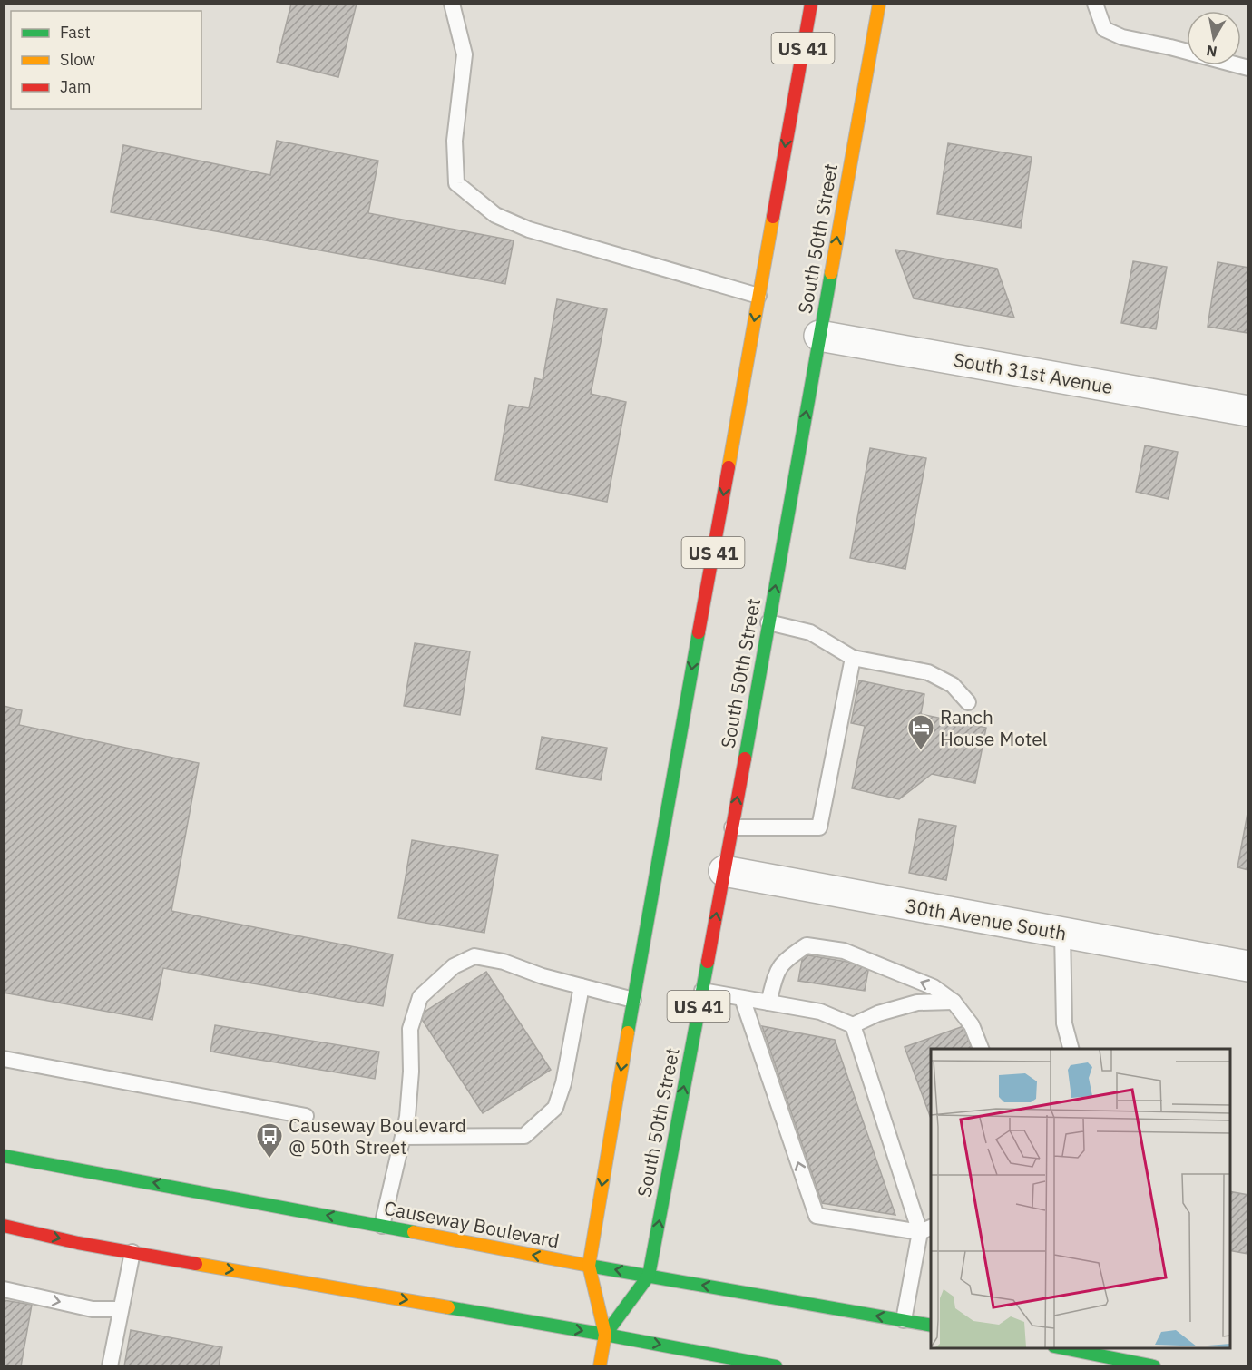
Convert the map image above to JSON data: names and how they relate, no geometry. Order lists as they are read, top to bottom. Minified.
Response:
{"streets":{"main road":["US 41","South 50th Street","Causeway Boulevard"],"street":["South 31st Avenue","30th Avenue South"]},"crossings":[["South 50th Street","South 31st Avenue"],["South 50th Street","30th Avenue South"],["South 50th Street","Causeway Boulevard"]],"places":{"hotel":["Ranch House Motel"],"bus stop":["Causeway Boulevard @ 50th Street"]},"legend":["Fast","Slow","Jam"],"north":"bottom"}
